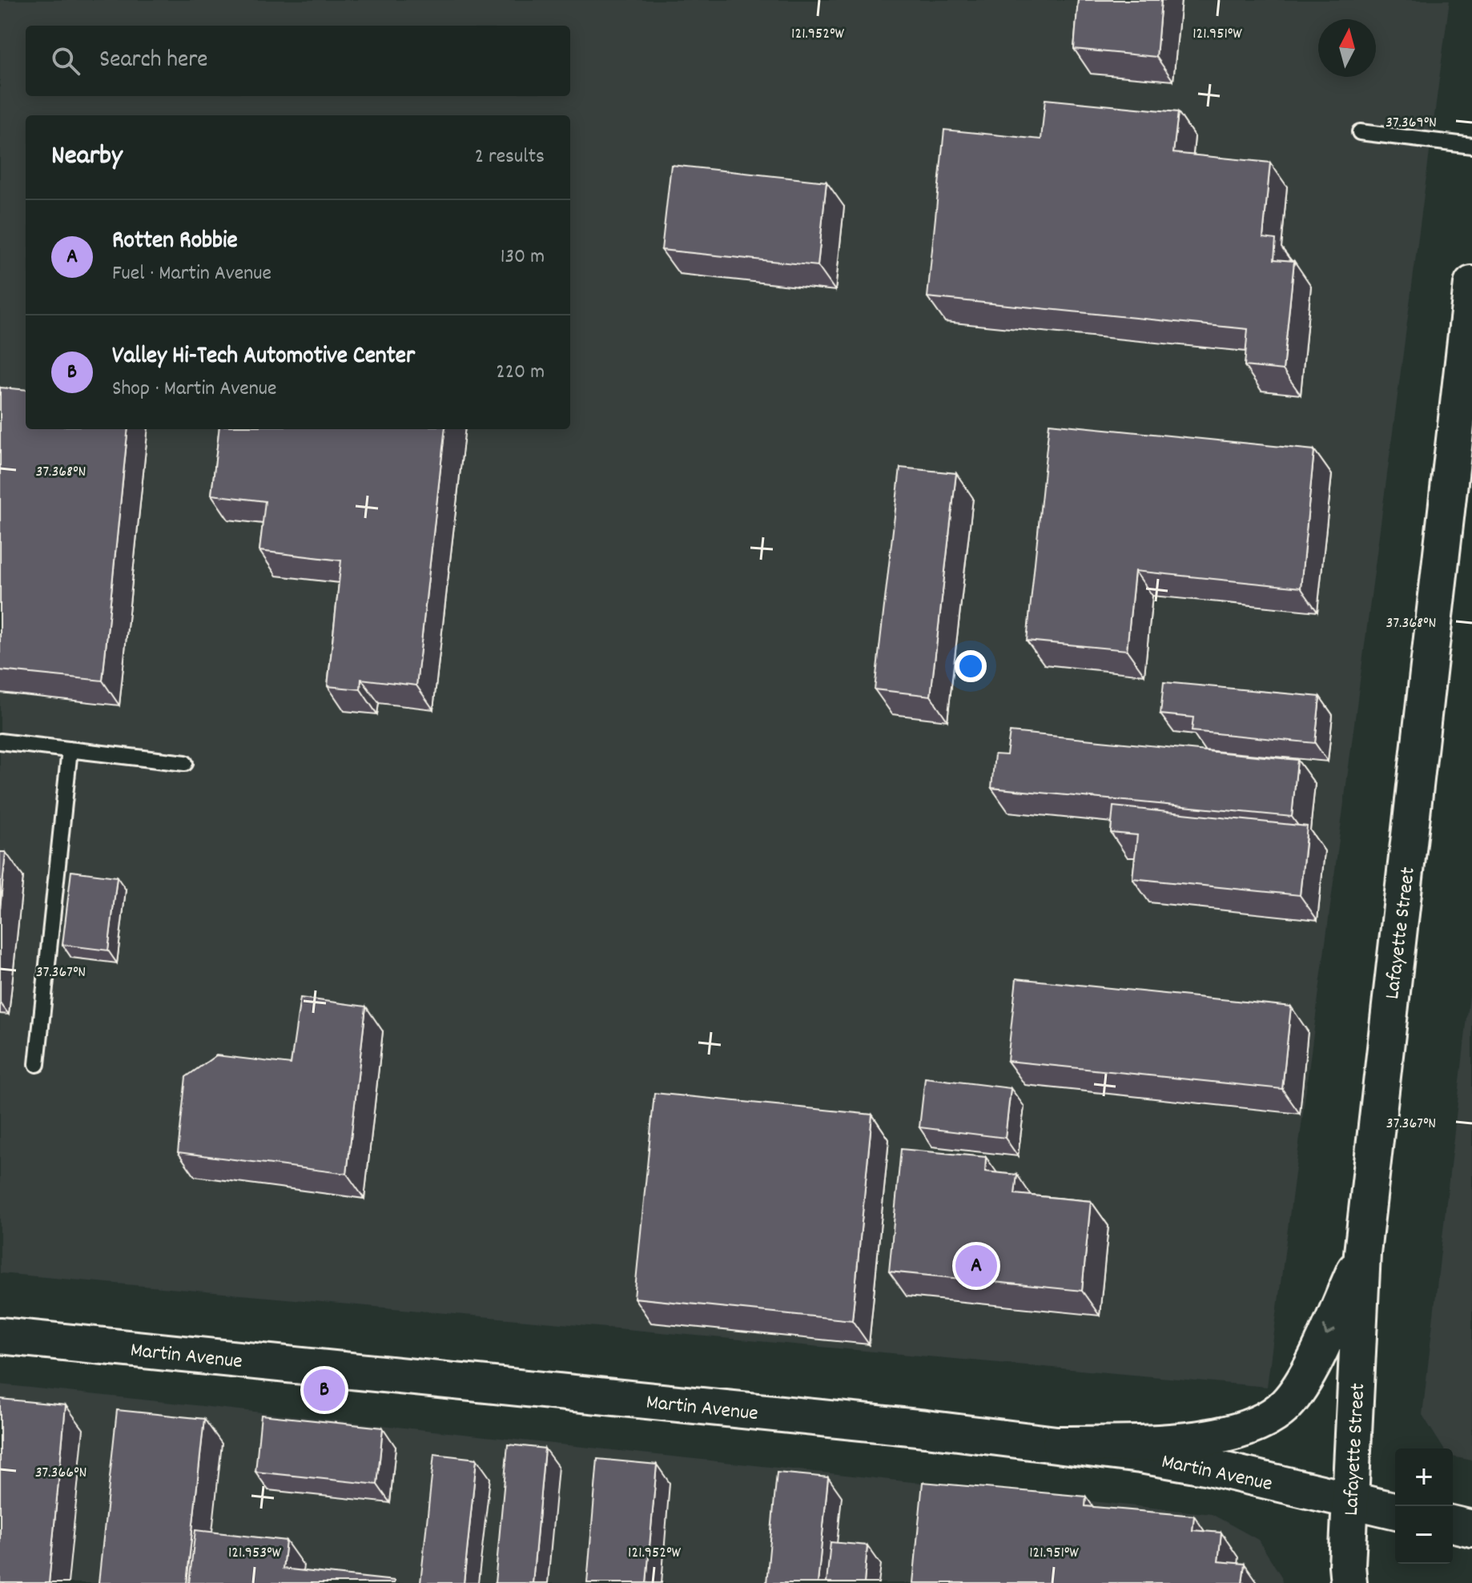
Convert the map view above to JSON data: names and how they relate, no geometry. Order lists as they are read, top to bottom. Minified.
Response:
{"streets":{"main road":["Lafayette Street","Martin Avenue"]},"crossings":[["Lafayette Street","Martin Avenue"]],"north":"top","page":{"search":"Search here","heading":["Nearby","2 results"],"list":[{"mark":"A","name":"Rotten Robbie","note":"Fuel · Martin Avenue","value":"130 m"},{"mark":"B","name":"Valley Hi-Tech Automotive Center","note":"Shop · Martin Avenue","value":"220 m"}],"pins":["A","B"],"map_buttons":["+","−"]},"coordinates":["121.952°W","121.951°W","37.369°N","37.368°N","37.367°N","37.366°N","121.953°W"]}
